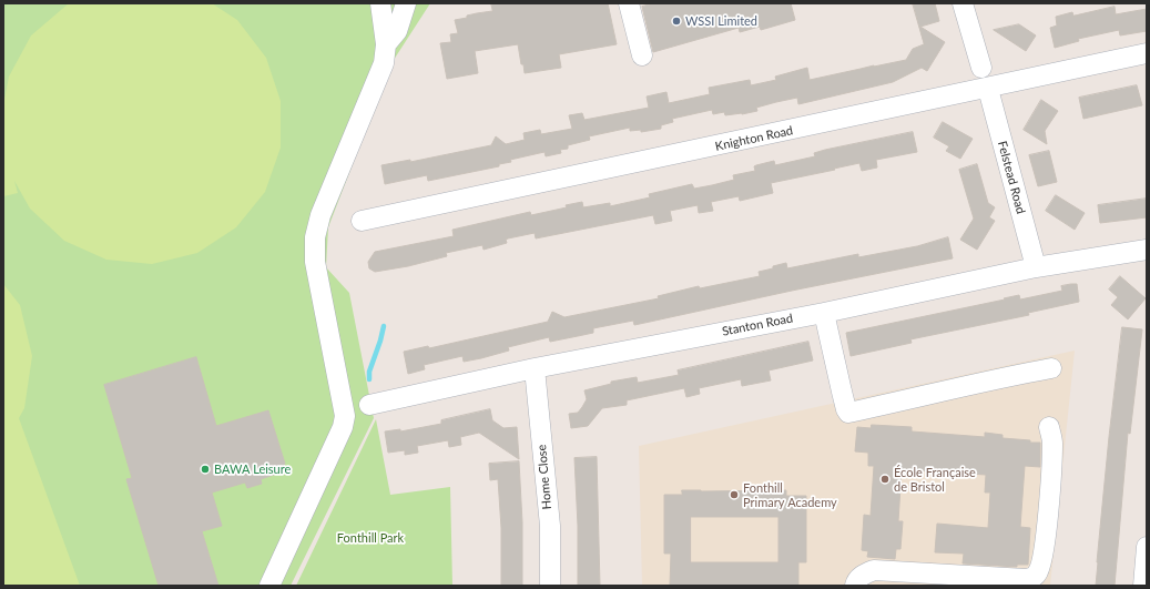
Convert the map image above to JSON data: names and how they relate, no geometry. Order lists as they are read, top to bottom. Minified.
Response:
{"streets":{"street":["Knighton Road","Felstead Road","Stanton Road","Home Close"]},"crossings":[["Knighton Road","Felstead Road"],["Felstead Road","Stanton Road"],["Stanton Road","Home Close"]],"parks":["Fonthill Park"],"places":["WSSI Limited","BAWA Leisure","École Française de Bristol","Fonthill Primary Academy"]}
